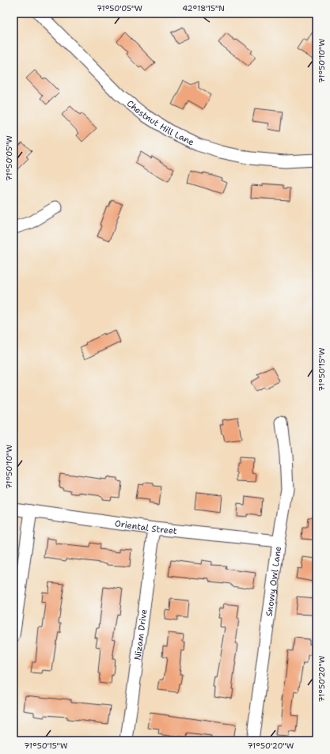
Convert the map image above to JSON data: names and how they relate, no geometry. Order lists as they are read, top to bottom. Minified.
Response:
{"streets":{"street":["Chestnut Hill Lane","Oriental Street","Snowy Owl Lane","Nizam Drive"]},"crossings":[["Oriental Street","Snowy Owl Lane"],["Oriental Street","Nizam Drive"]],"coordinates":["71°50'05\"W","42°18'15\"N","71°50'10\"W","71°50'15\"W","71°50'20\"W"]}
